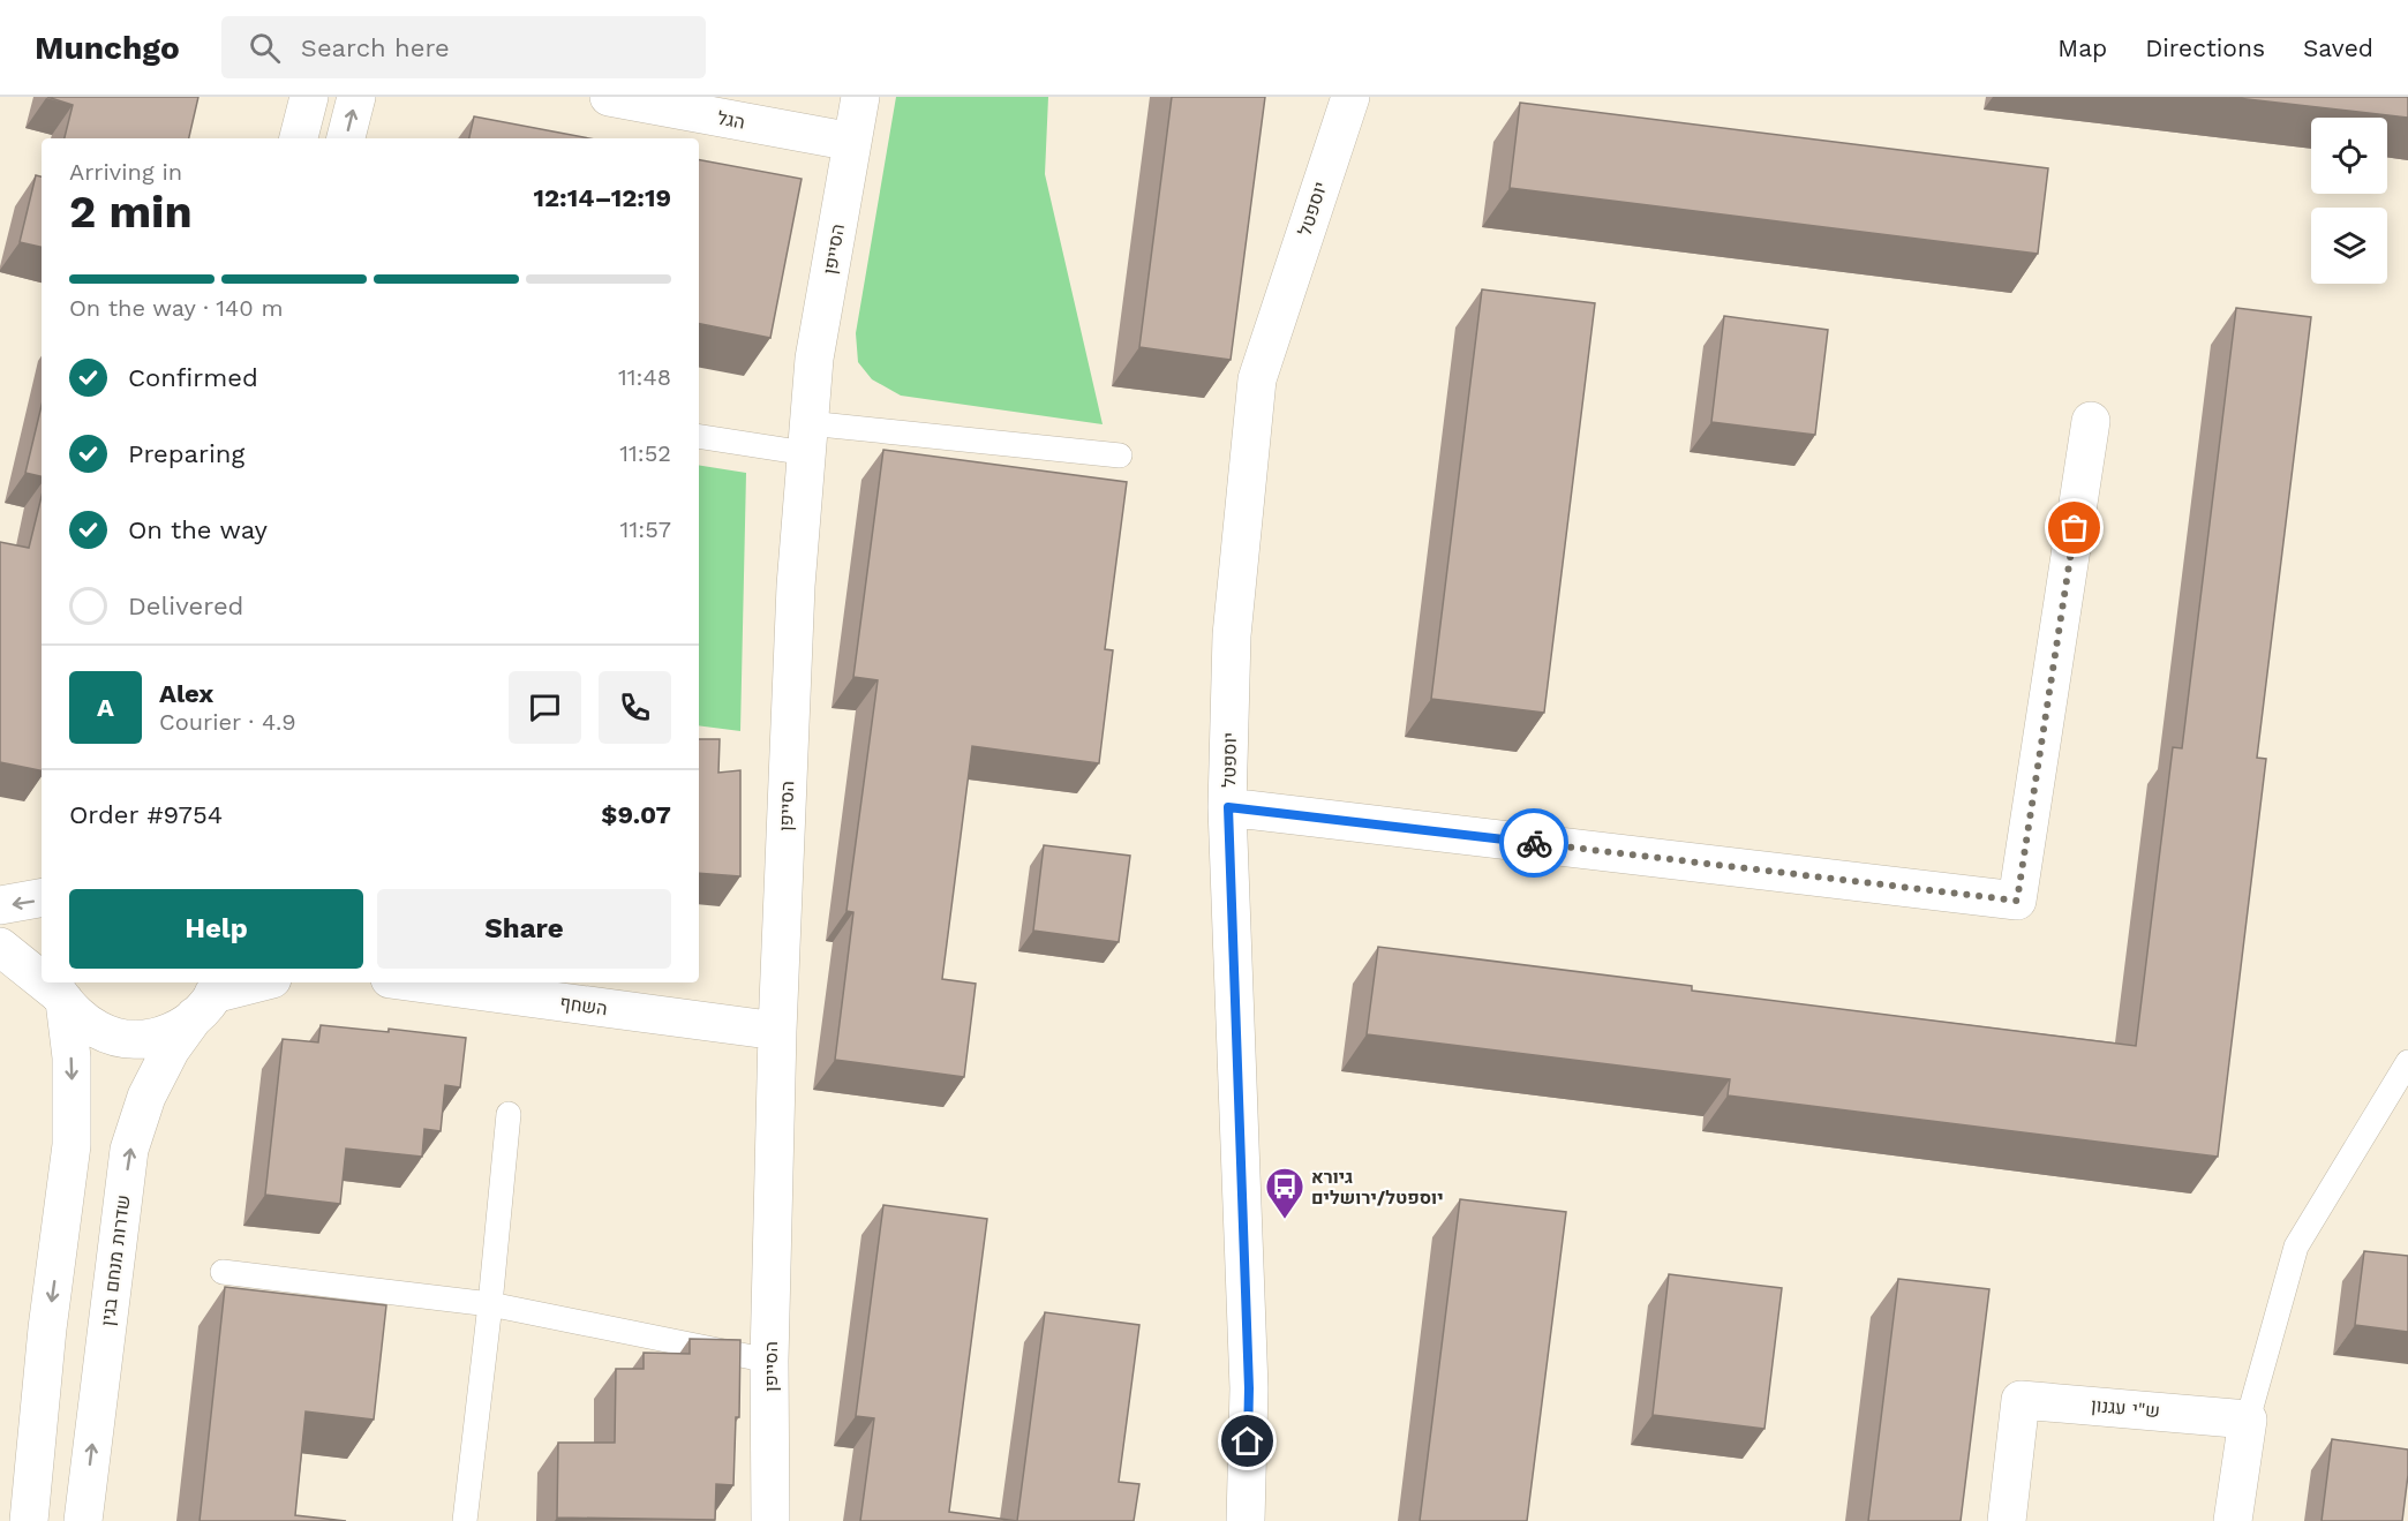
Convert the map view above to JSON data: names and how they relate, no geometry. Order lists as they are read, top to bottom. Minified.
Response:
{"streets":{"street":["הגל","יוספטל","הסייפן","השחף","שדרות מנחם בגין","ש\"י עגנון"]},"crossings":[["הגל","הסייפן"],["הסייפן","השחף"]],"places":{"bus stop":["גיורא יוספטל/ירושלים"]},"page":{"header":"Munchgo","search":"Search here","nav":["Map","Directions","Saved"],"heading":["2 min","Arriving in","12:14–12:19"],"panel":["Alex","Courier · 4.9","Order #9754","$9.07"],"bar":"On the way · 140 m","list":[["Confirmed","11:48"],["Preparing","11:52"],["On the way","11:57"],"Delivered"],"round":"A","buttons":["Help","Share"]}}
